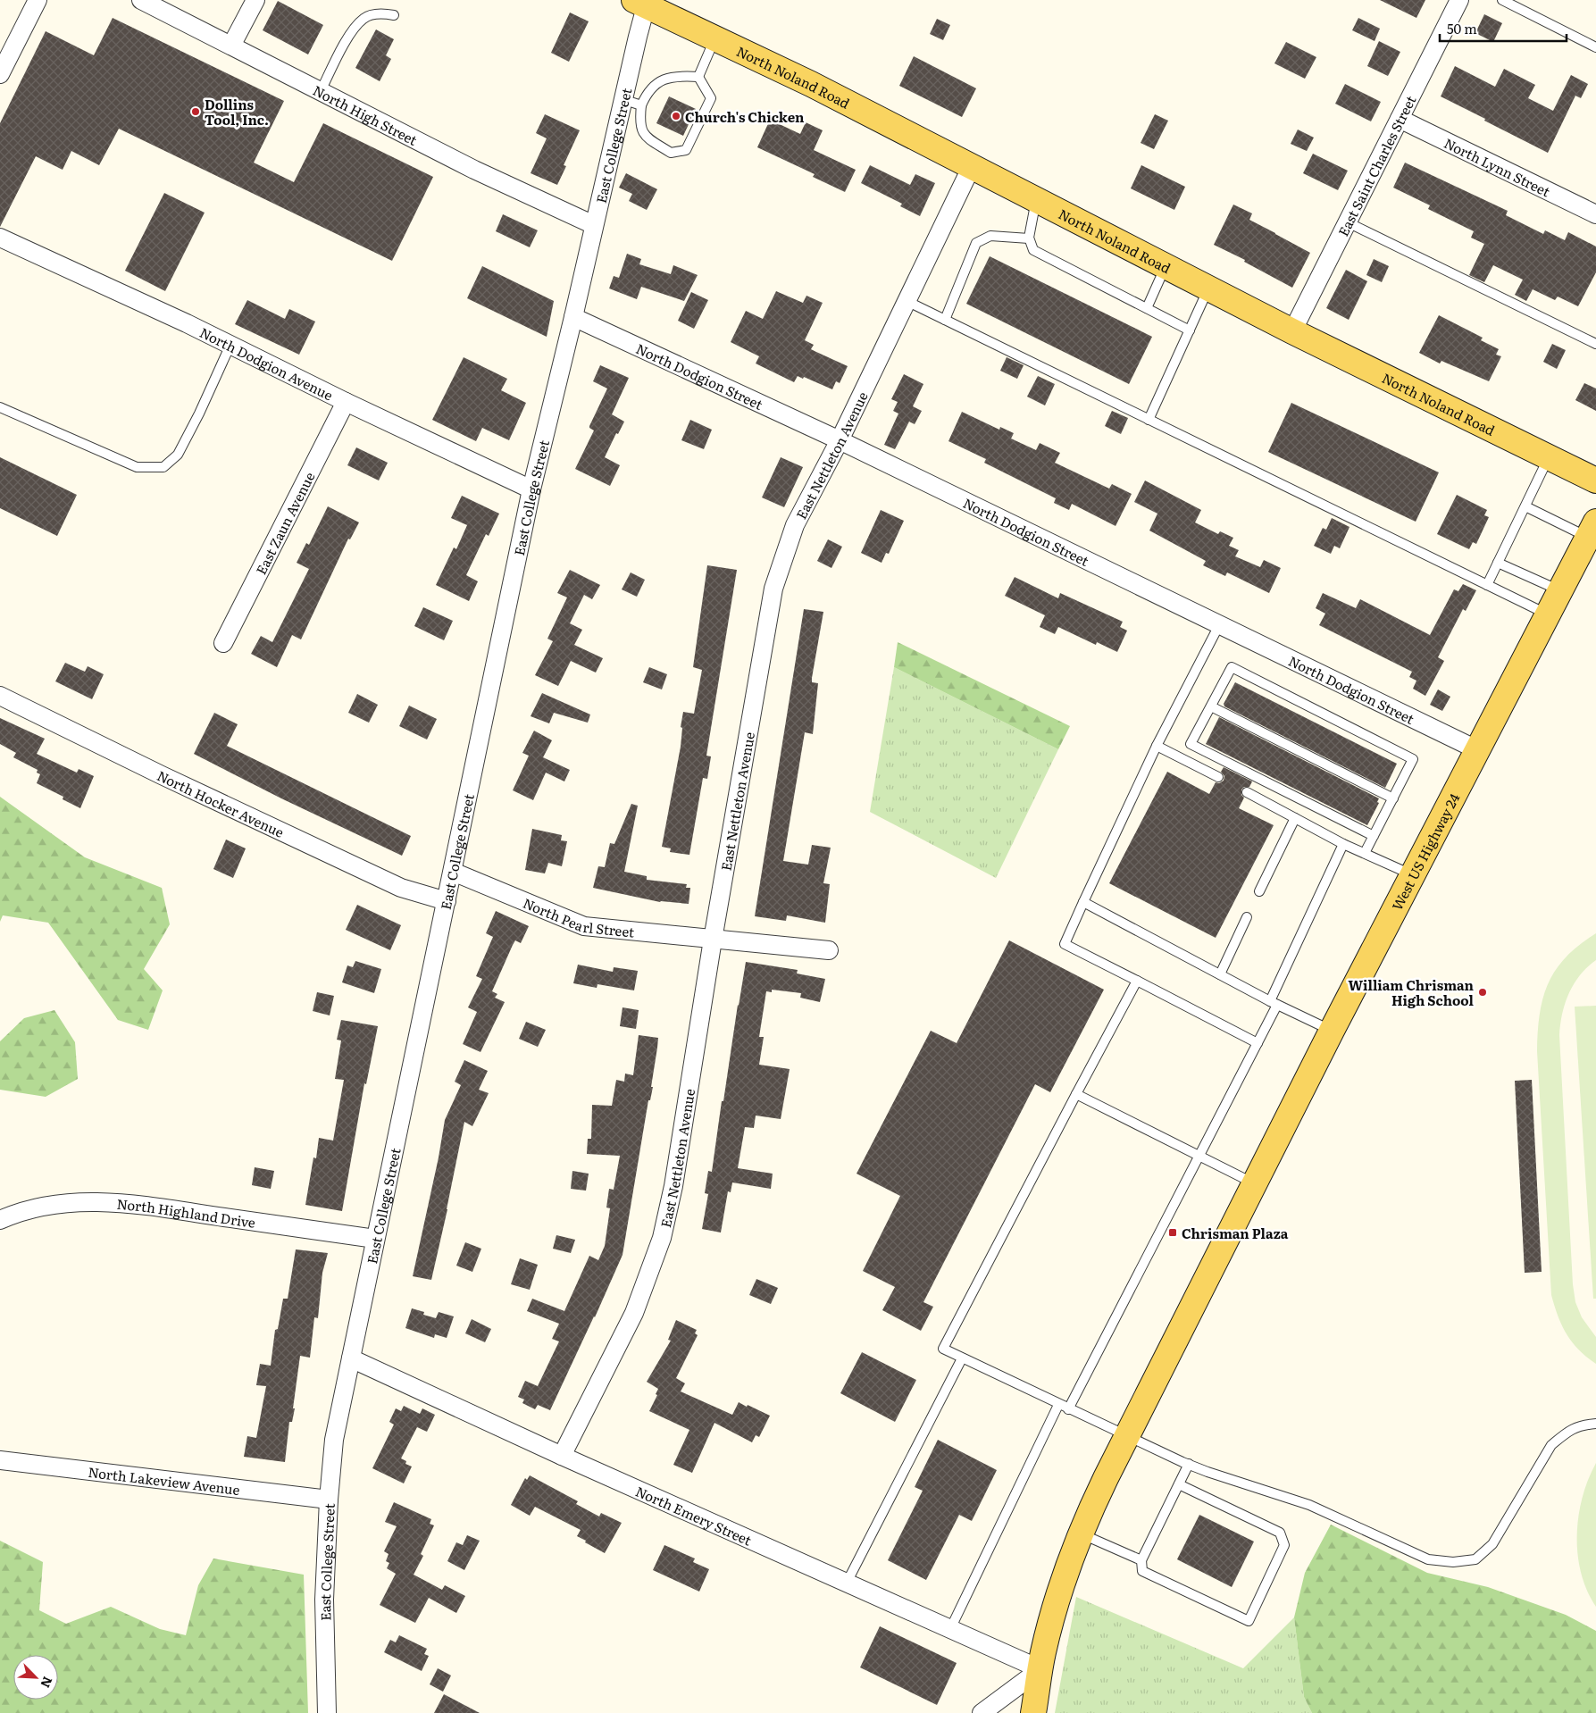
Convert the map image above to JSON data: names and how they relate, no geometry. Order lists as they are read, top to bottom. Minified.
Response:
{"streets":{"main road":["North Noland Road","West US Highway 24"],"street":["North High Street","East College Street","East Saint Charles Street","North Lynn Street","North Dodgion Avenue","North Dodgion Street","East Nettleton Avenue","East Zaun Avenue","North Hocker Avenue","North Pearl Street","North Highland Drive","North Lakeview Avenue","North Emery Street"]},"crossings":[["North Noland Road","East College Street"],["North Noland Road","East Saint Charles Street"],["North Noland Road","East Nettleton Avenue"],["North High Street","East College Street"],["East College Street","North Dodgion Avenue"],["East College Street","North Dodgion Street"],["East College Street","North Hocker Avenue"],["East College Street","North Pearl Street"],["East College Street","North Highland Drive"],["East College Street","North Lakeview Avenue"],["East College Street","North Emery Street"],["East Saint Charles Street","North Lynn Street"],["North Dodgion Avenue","East Zaun Avenue"],["North Dodgion Street","East Nettleton Avenue"],["North Dodgion Street","West US Highway 24"],["East Nettleton Avenue","North Pearl Street"],["East Nettleton Avenue","North Emery Street"],["West US Highway 24","North Emery Street"]],"places":{"other":["Dollins Tool, Inc.","Church's Chicken","William Chrisman High School"],"transit":["Chrisman Plaza"]},"scale_bar":"50 m","north":"bottom right"}
